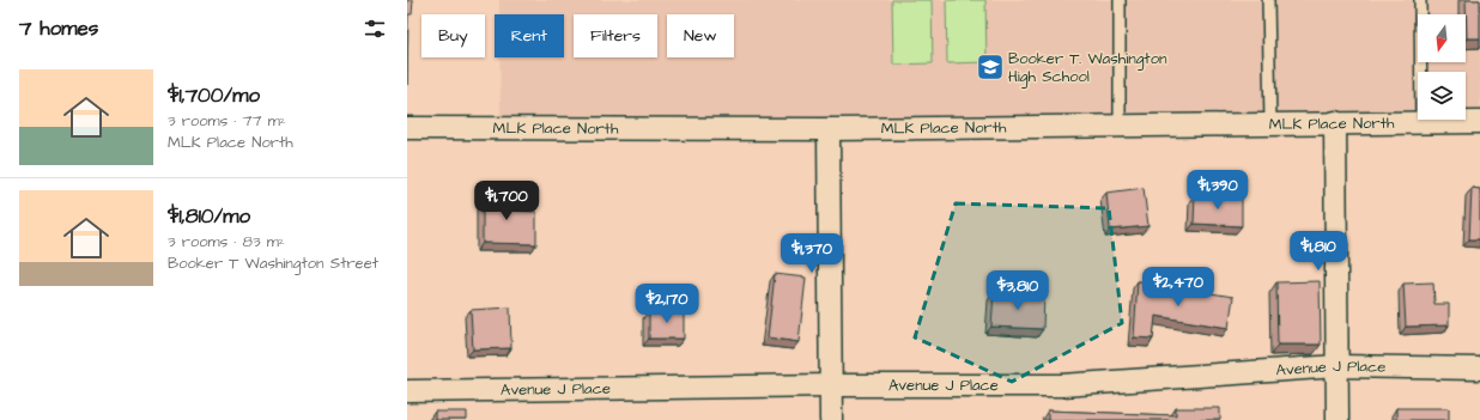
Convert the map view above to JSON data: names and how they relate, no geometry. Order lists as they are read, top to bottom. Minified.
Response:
{"streets":{"street":["MLK Place North","Avenue J Place"]},"places":{"school or university":["Booker T. Washington High School"]},"north":"bottom","page":{"heading":"7 homes","chip":["Buy","Rent","Filters","New"],"list":[{"name":"$1,700/mo","note":"3 rooms · 77 m² · MLK Place North"},{"name":"$1,810/mo","note":"3 rooms · 83 m² · Booker T Washington Street"}],"price":["$1,390","$1,700","$1,810","$1,370","$2,470","$3,810","$2,170"]}}
